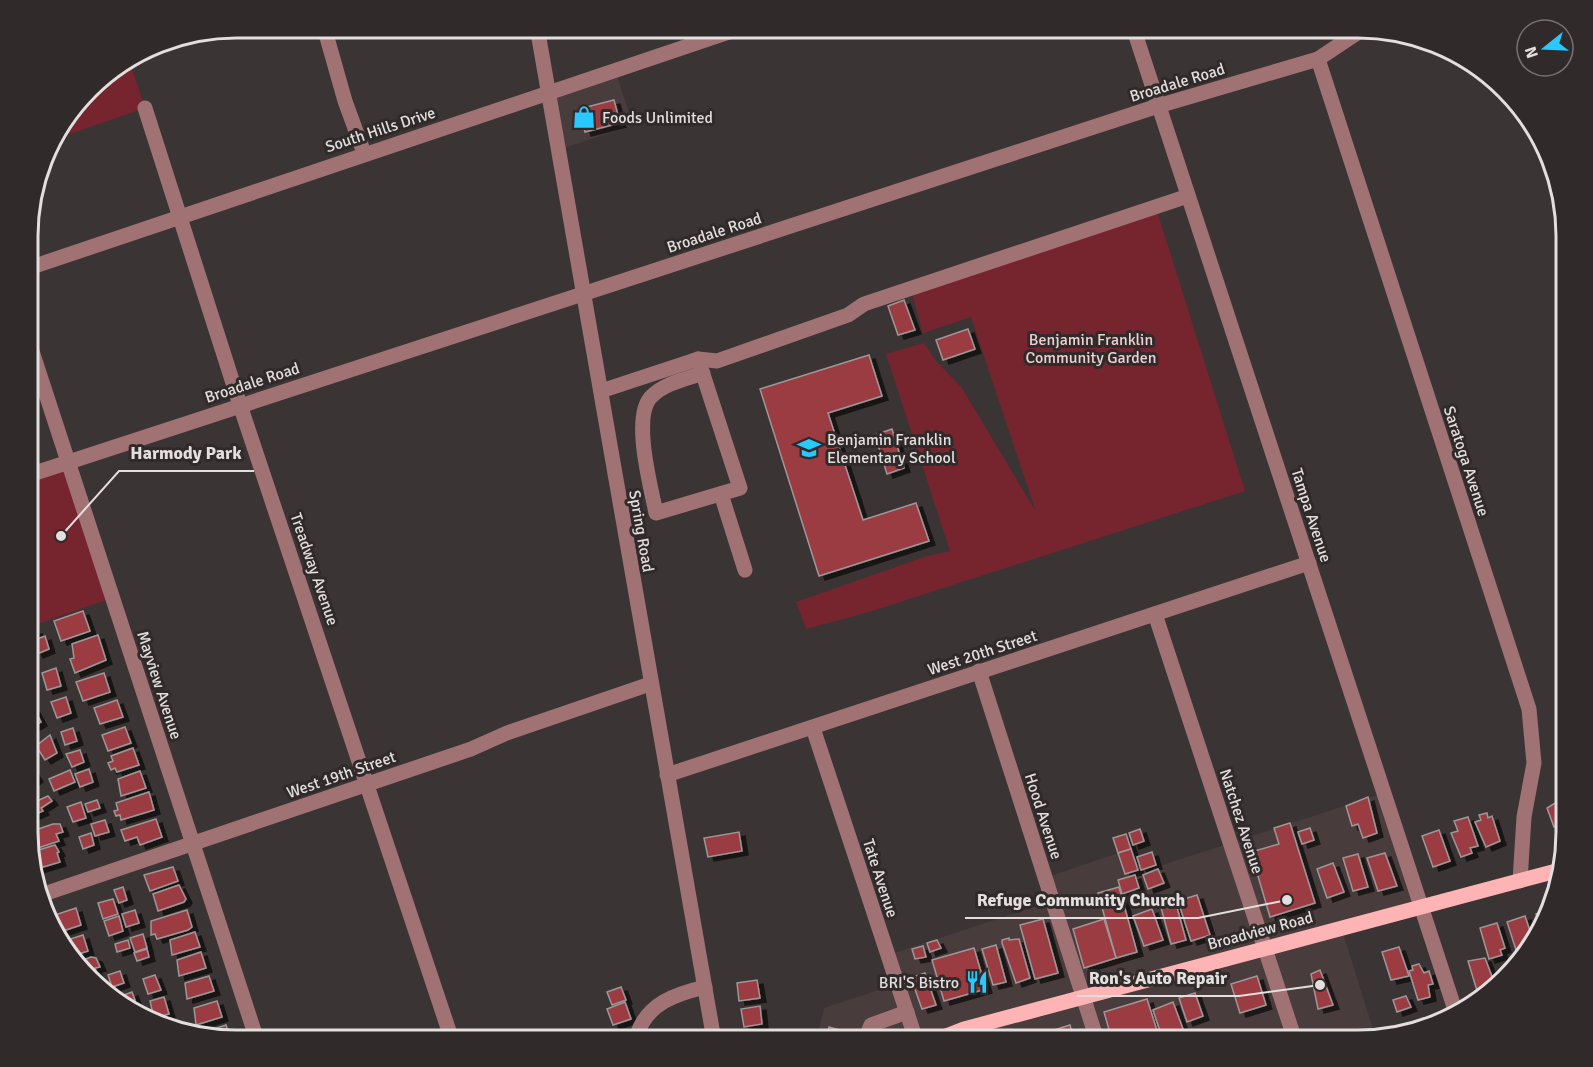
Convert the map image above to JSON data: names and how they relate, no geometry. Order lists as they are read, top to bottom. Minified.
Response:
{"streets":{"main road":["Broadview Road"],"street":["Broadale Road","South Hills Drive","Saratoga Avenue","Tampa Avenue","Spring Road","Treadway Avenue","West 20th Street","Mayview Avenue","West 19th Street","Hood Avenue","Natchez Avenue","Tate Avenue"]},"crossings":[["Broadale Road","Saratoga Avenue"],["Broadale Road","Tampa Avenue"],["Broadale Road","Spring Road"],["Broadale Road","Treadway Avenue"],["Broadale Road","Mayview Avenue"],["South Hills Drive","Spring Road"],["South Hills Drive","Treadway Avenue"],["Saratoga Avenue","Broadview Road"],["Tampa Avenue","West 20th Street"],["Tampa Avenue","Broadview Road"],["Spring Road","West 20th Street"],["Spring Road","West 19th Street"],["Treadway Avenue","West 19th Street"],["West 20th Street","Hood Avenue"],["West 20th Street","Natchez Avenue"],["West 20th Street","Tate Avenue"],["Mayview Avenue","West 19th Street"],["Hood Avenue","Broadview Road"],["Natchez Avenue","Broadview Road"]],"parks":["Benjamin Franklin Community Garden"],"places":{"shop":["Foods Unlimited"],"school or university":["Benjamin Franklin Elementary School"],"other":["Harmody Park","Refuge Community Church","Ron's Auto Repair"],"restaurant":["BRI'S Bistro"]},"north":"left"}
